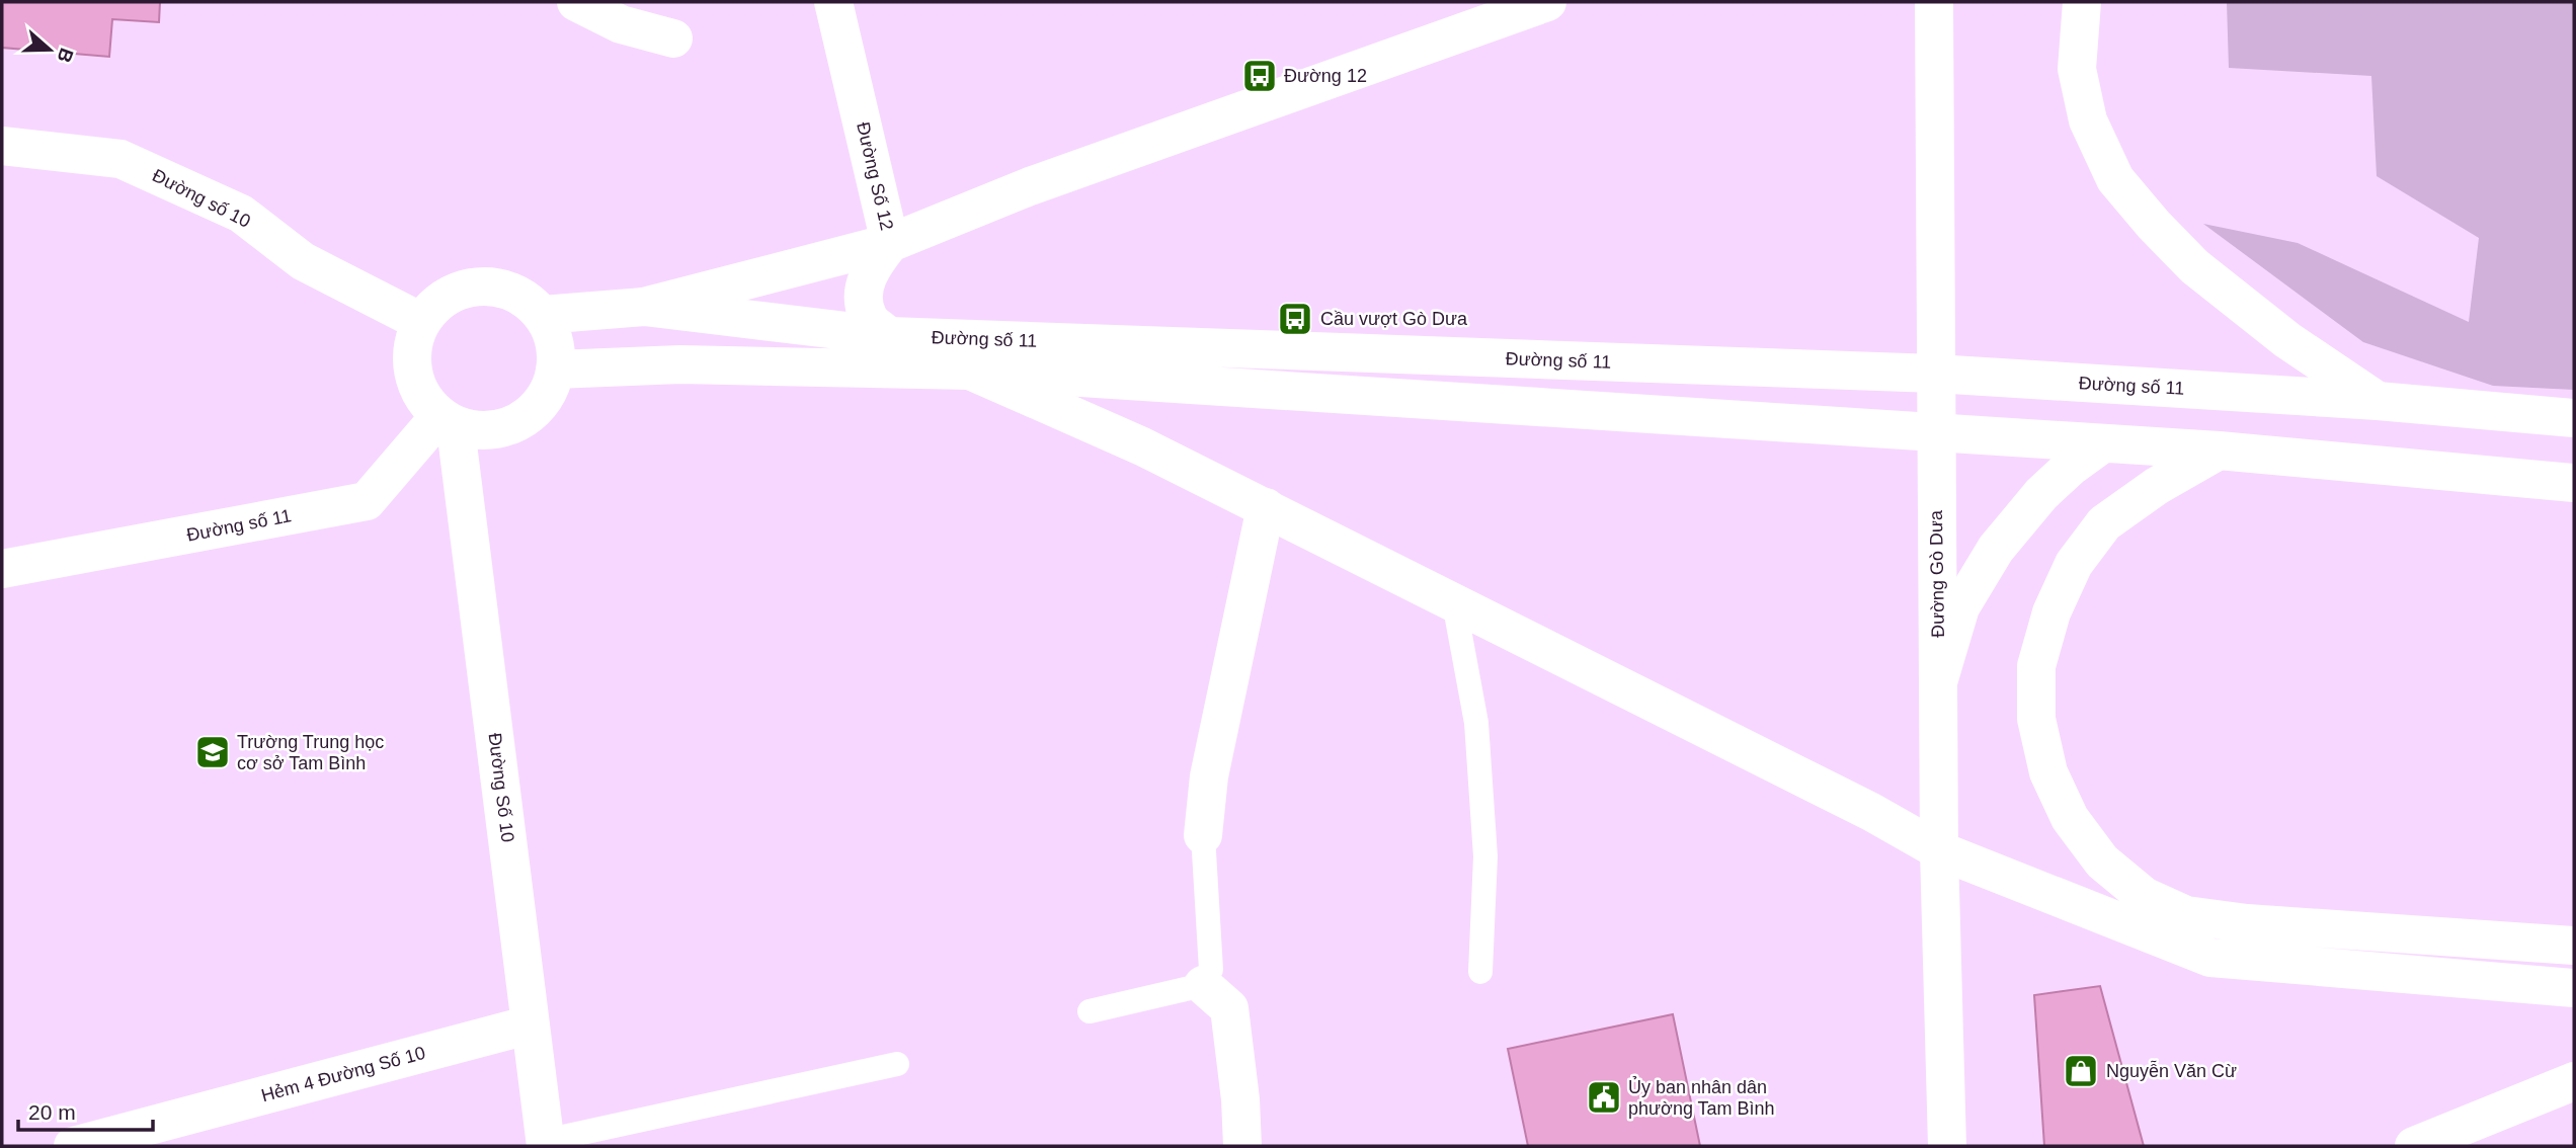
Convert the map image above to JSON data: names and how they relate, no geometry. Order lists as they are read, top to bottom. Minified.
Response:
{"streets":{"main road":["Đường Số 12","Đường số 10","Đường số 11","Đường Gò Dưa","Đường Số 10","Hẻm 4 Đường Số 10"]},"crossings":[["Đường Số 12","Đường số 11"],["Đường số 10","Đường số 11"],["Đường số 10","Đường Số 10"],["Đường số 11","Đường Gò Dưa"],["Đường số 11","Đường Số 10"],["Đường Số 10","Hẻm 4 Đường Số 10"]],"places":{"bus stop":["Đường 12","Cầu vượt Gò Dưa"],"school or university":["Trường Trung học cơ sở Tam Bình"],"shop":["Nguyễn Văn Cừ"],"public building":["Ủy ban nhân dân phường Tam Bình"]},"scale_bar":"20 m","north":"right"}
